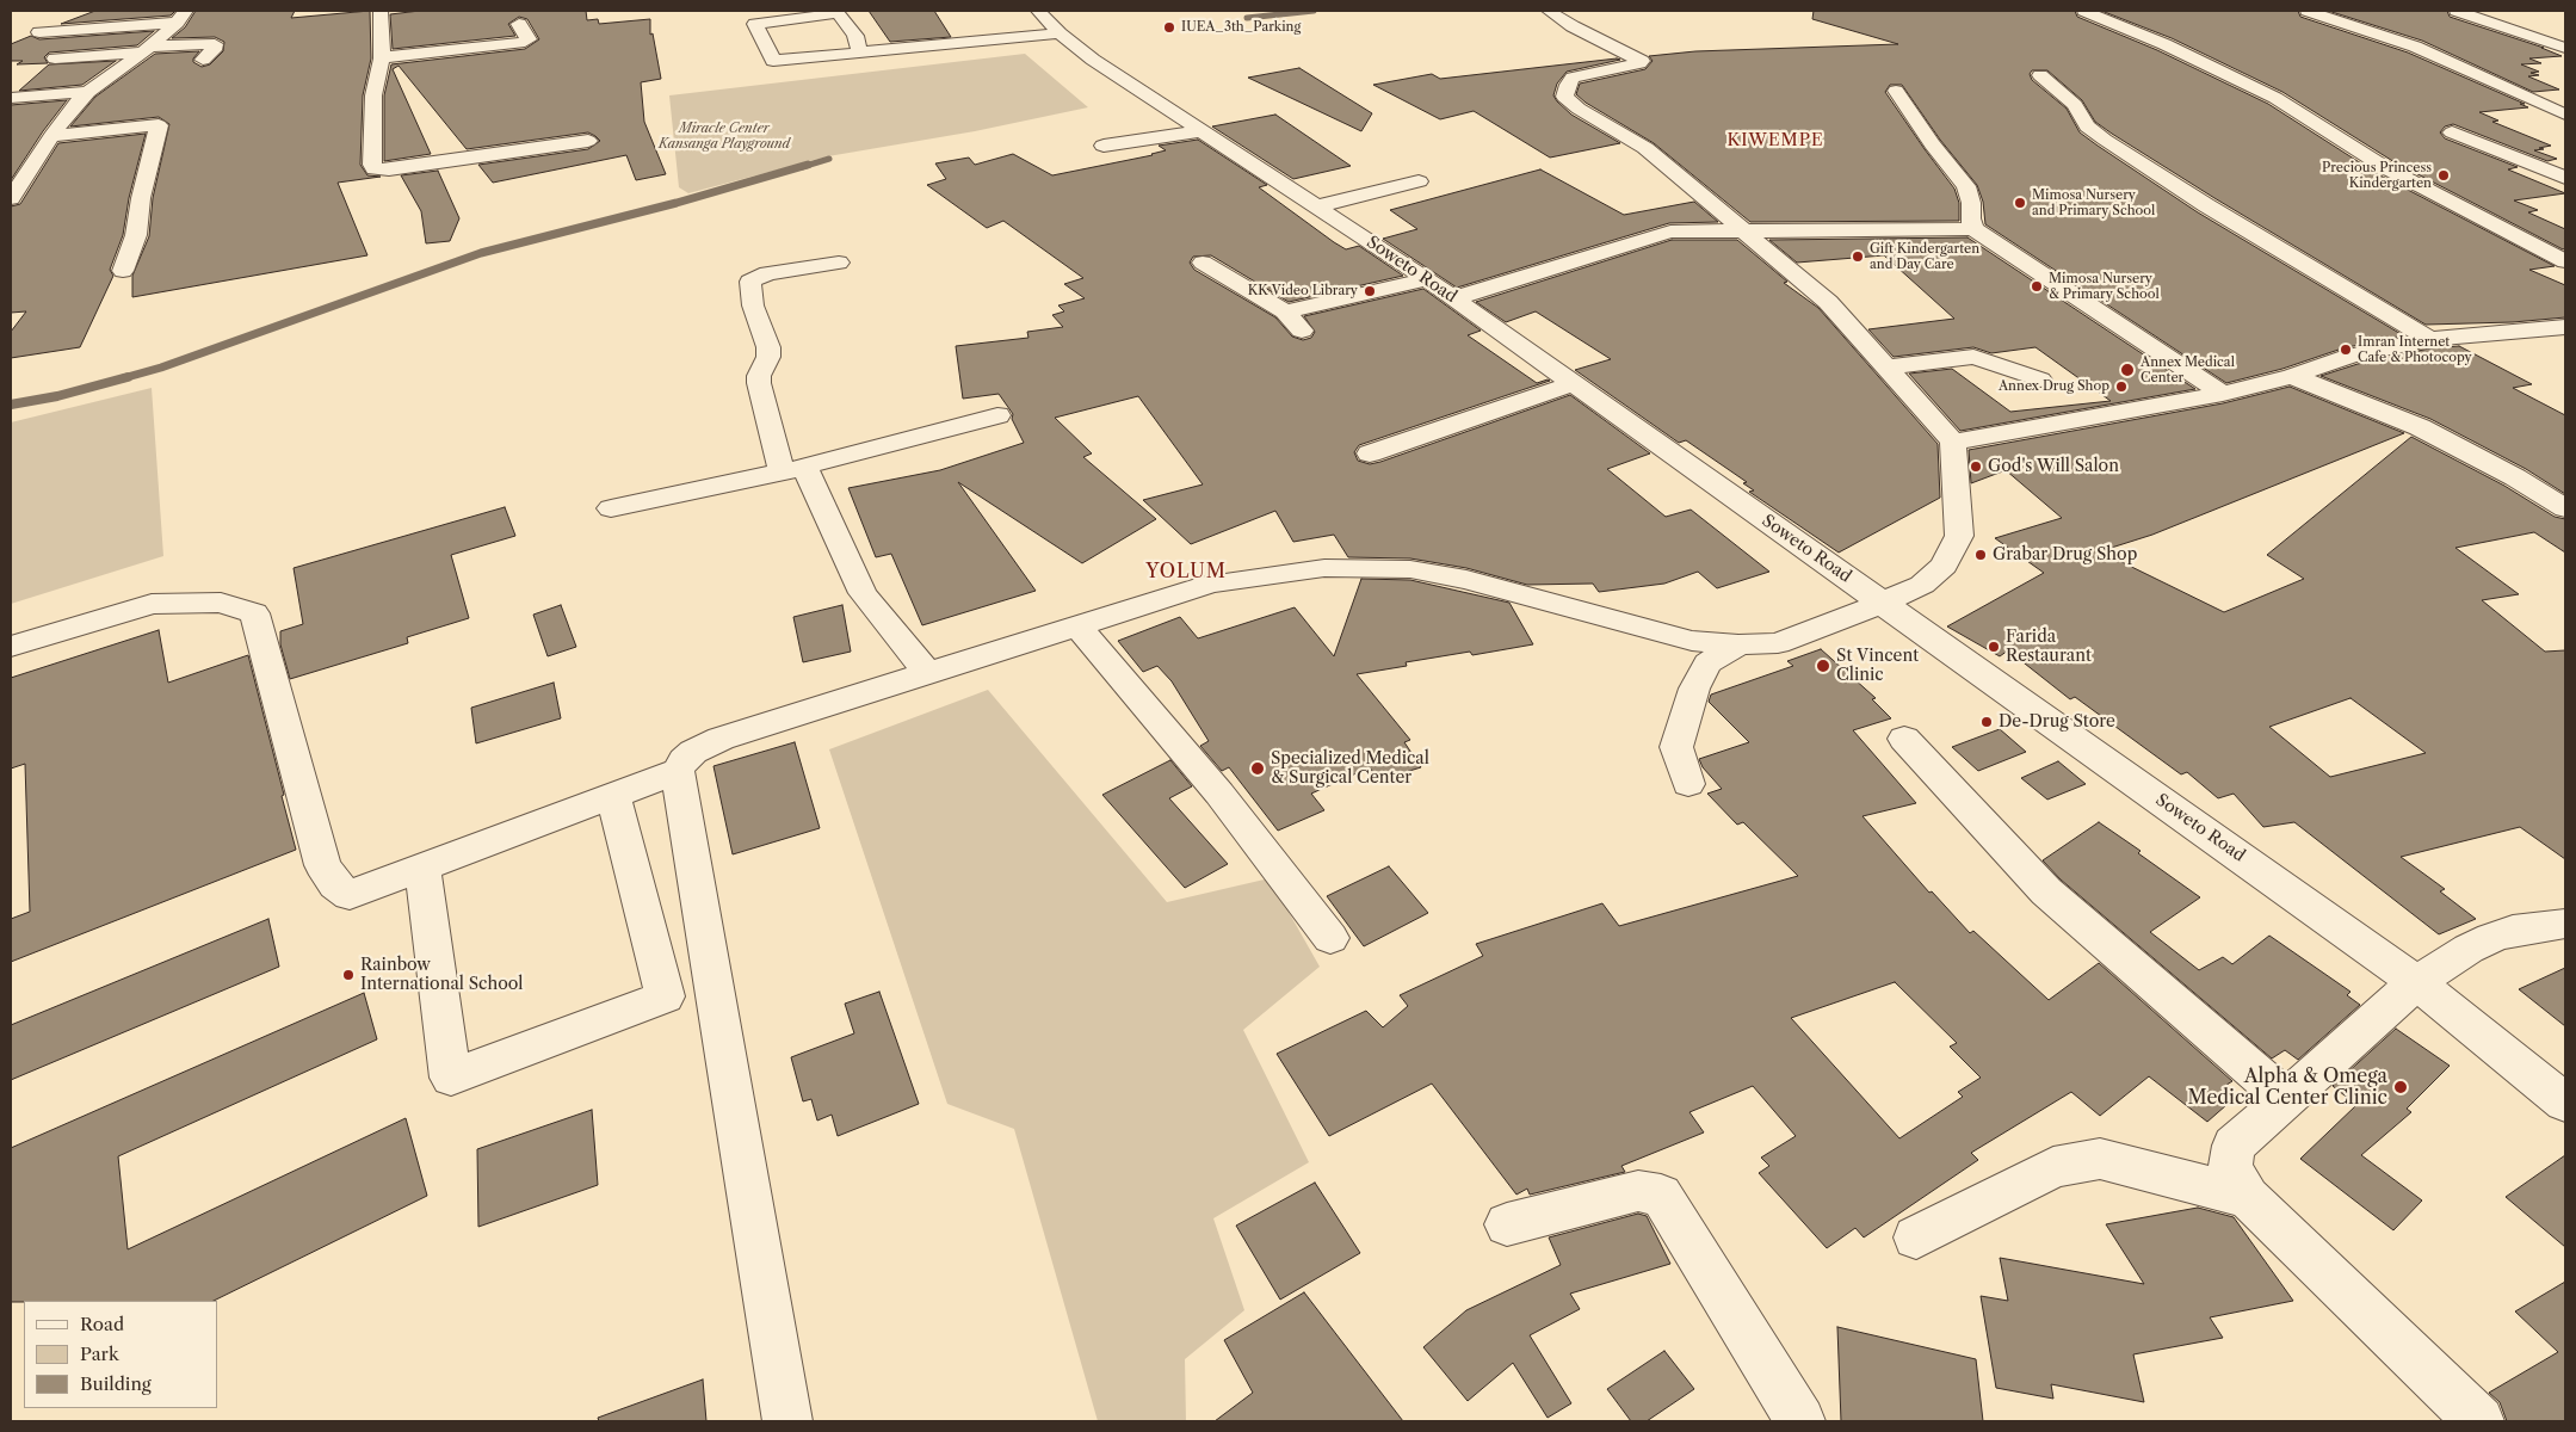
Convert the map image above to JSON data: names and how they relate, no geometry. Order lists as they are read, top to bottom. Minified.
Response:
{"streets":{"street":["Soweto Road"]},"districts":["KIWEMPE","YOLUM"],"parks":["Miracle Center Kansanga Playground"],"places":["IUEA_3th_Parking","Precious Princess Kindergarten","Mimosa Nursery and Primary School","Gift Kindergarten and Day Care","Mimosa Nursery & Primary School","KK Video Library","Imran Internet Cafe & Photocopy","Annex Medical Center","Annex Drug Shop","God's Will Salon","Grabar Drug Shop","Farida Restaurant","St Vincent Clinic","De-Drug Store","Specialized Medical & Surgical Center","Rainbow International School","Alpha & Omega Medical Center Clinic"],"legend":["Road","Park","Building"]}
